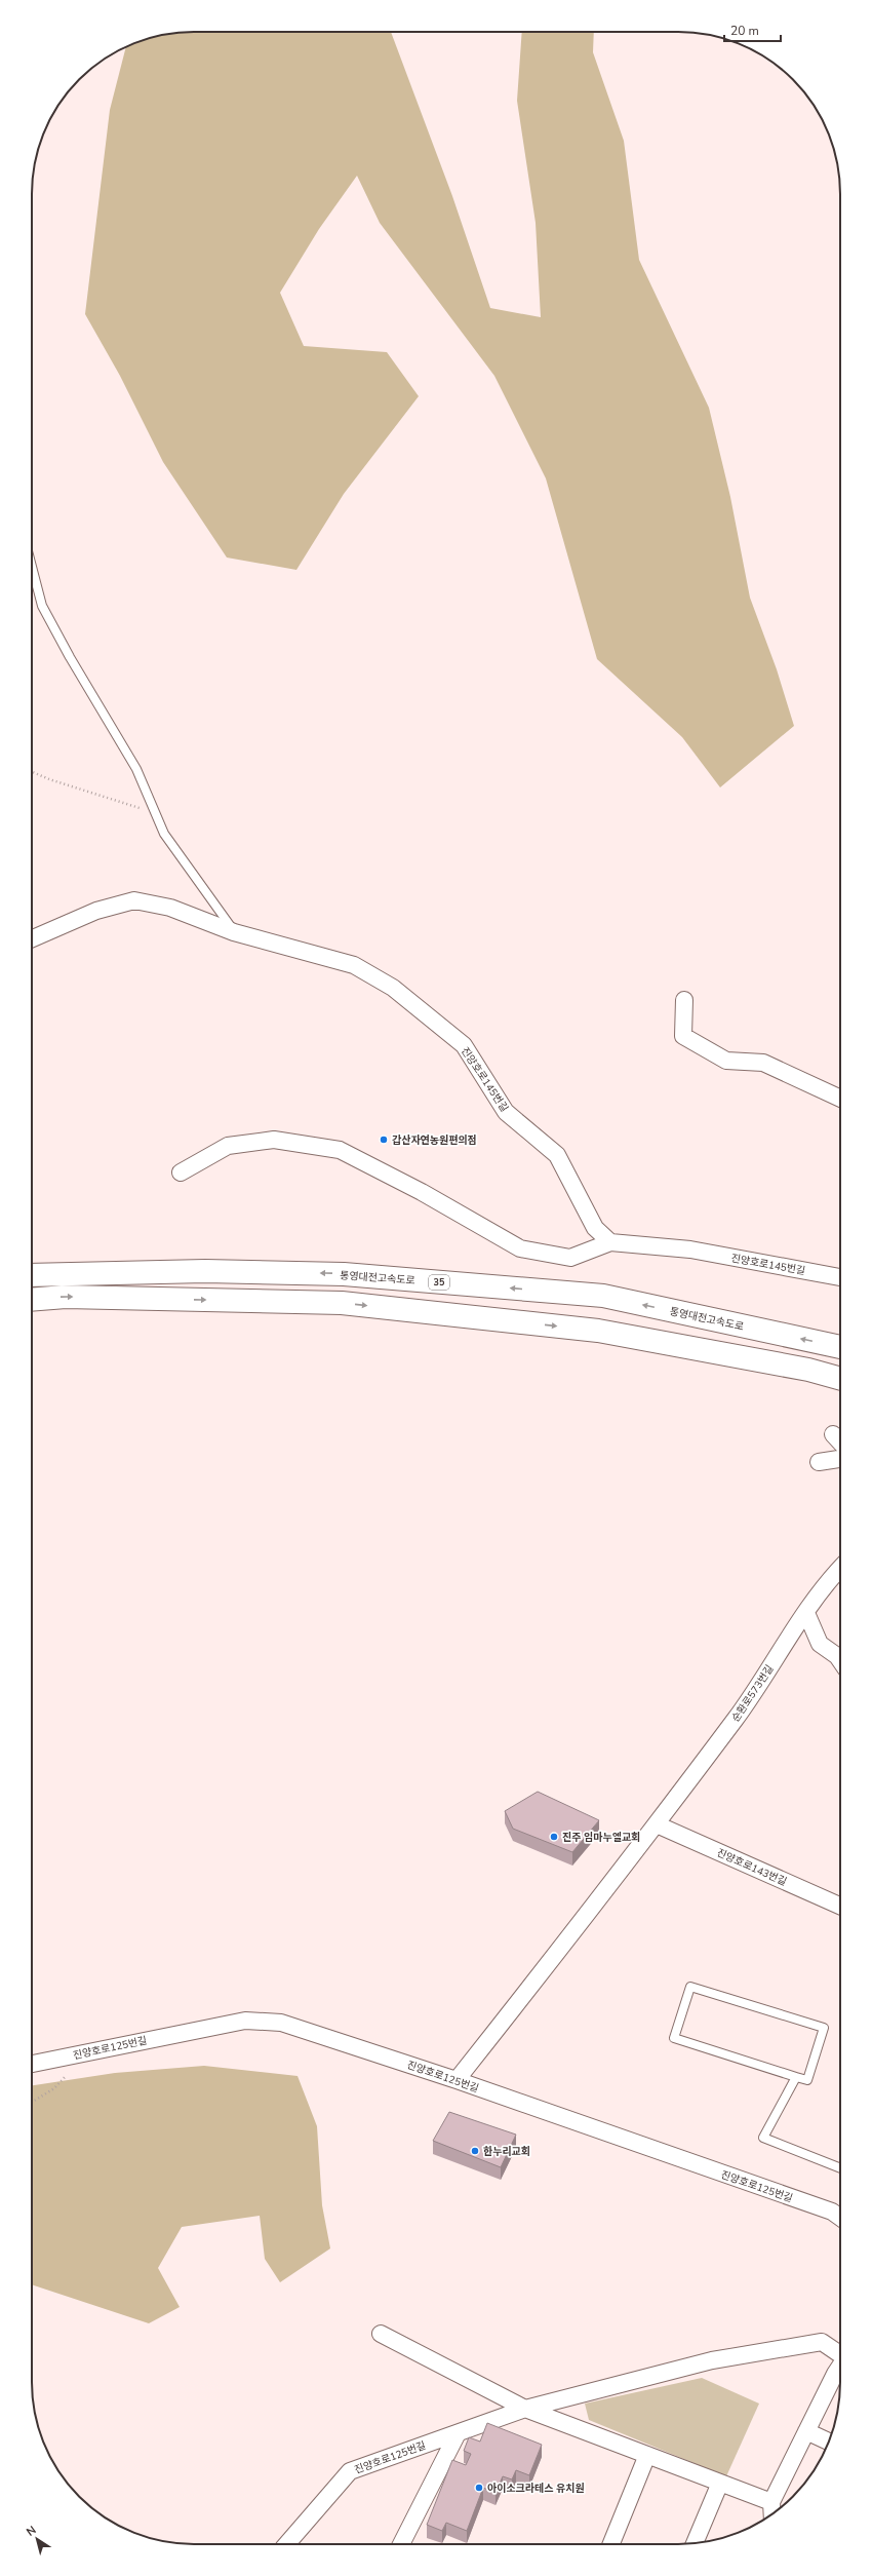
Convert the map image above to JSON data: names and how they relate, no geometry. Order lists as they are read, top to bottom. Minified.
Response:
{"streets":{"highway":["통영대전고속도로","35"],"street":["진양호로145번길","순환로573번길","진양호로143번길","진양호로125번길"]},"crossings":[["순환로573번길","진양호로143번길"],["순환로573번길","진양호로125번길"]],"places":["갑산자연농원편의점","진주 임마누엘교회","한누리교회","아이소크라테스 유치원"],"scale_bar":"20 m","north":"top left"}
